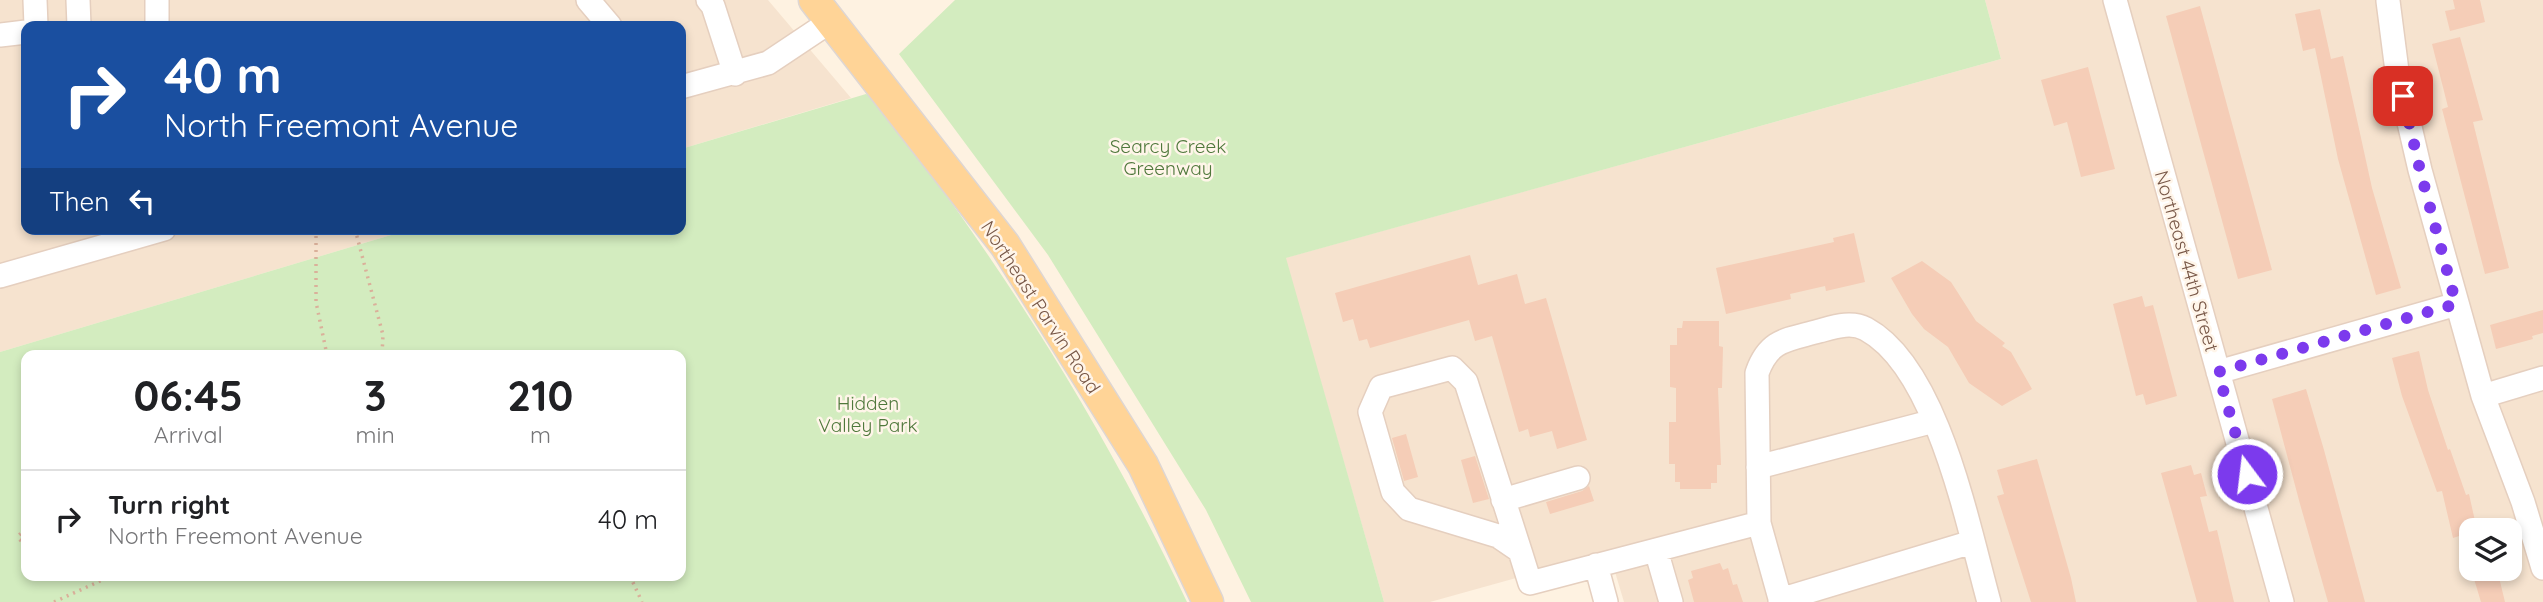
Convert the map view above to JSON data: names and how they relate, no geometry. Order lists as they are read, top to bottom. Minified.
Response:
{"streets":{"main road":["Northeast Parvin Road"],"street":["Northeast 44th Street"]},"parks":["Searcy Creek Greenway","Hidden Valley Park"],"page":{"turn":["40 m","North Freemont Avenue"],"then":"Then","eta":["06:45","Arrival","3","min","210","m"],"list":[{"name":"Turn right","note":"North Freemont Avenue","value":"40 m"}]}}
